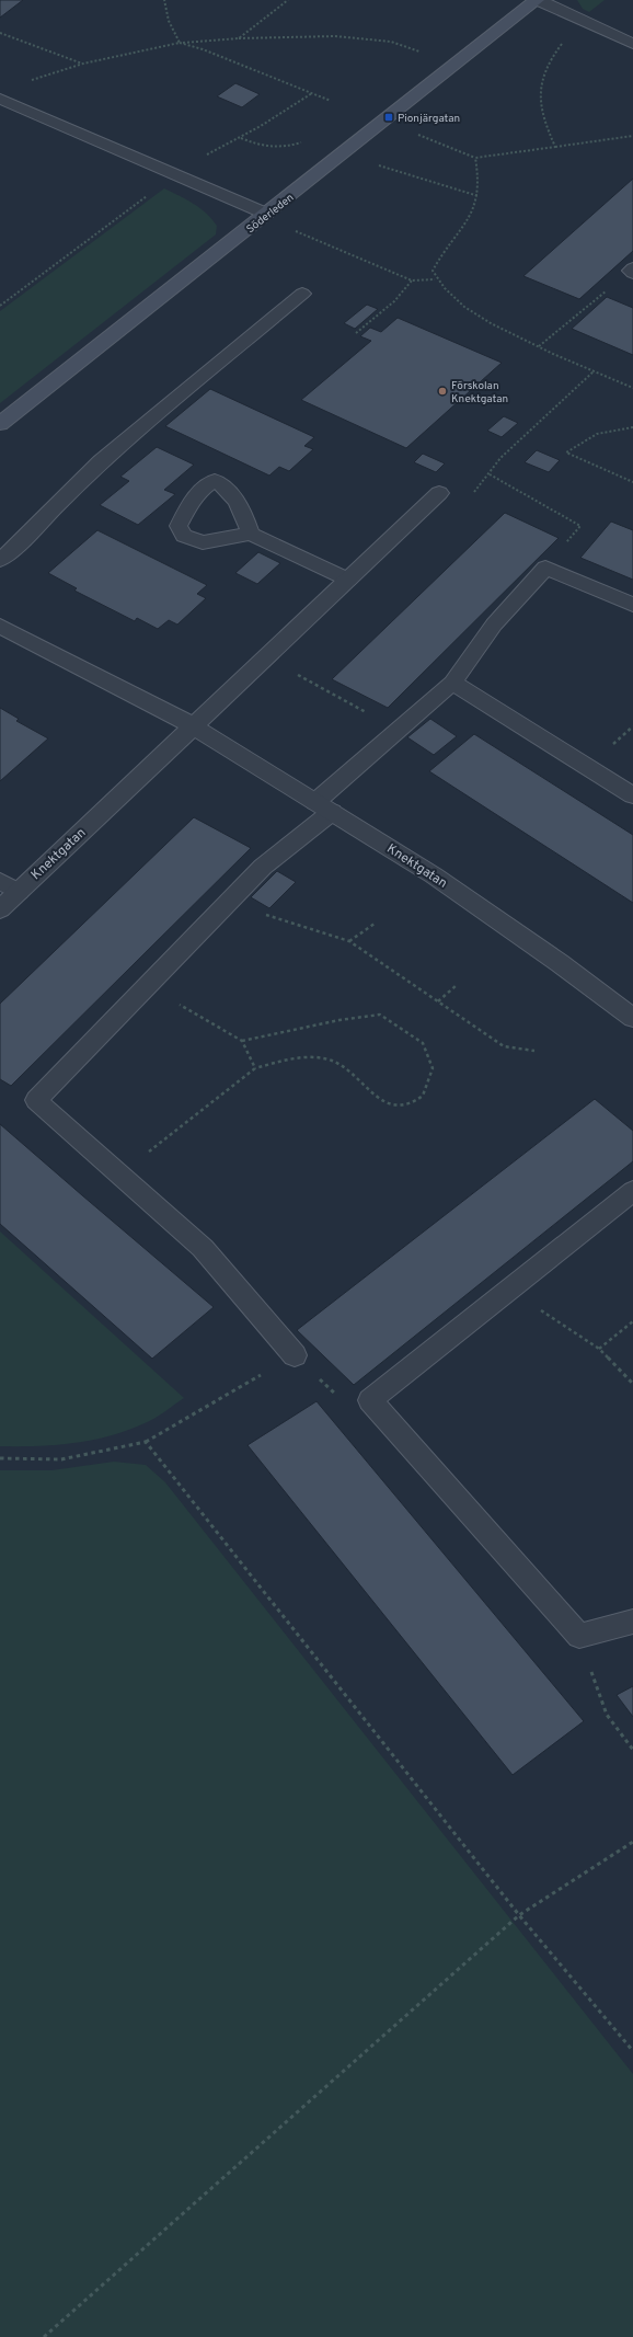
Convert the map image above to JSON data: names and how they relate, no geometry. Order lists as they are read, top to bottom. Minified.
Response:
{"streets":{"main road":["Söderleden"],"street":["Knektgatan"]},"places":{"transit":["Pionjärgatan"],"other":["Förskolan Knektgatan"]}}
